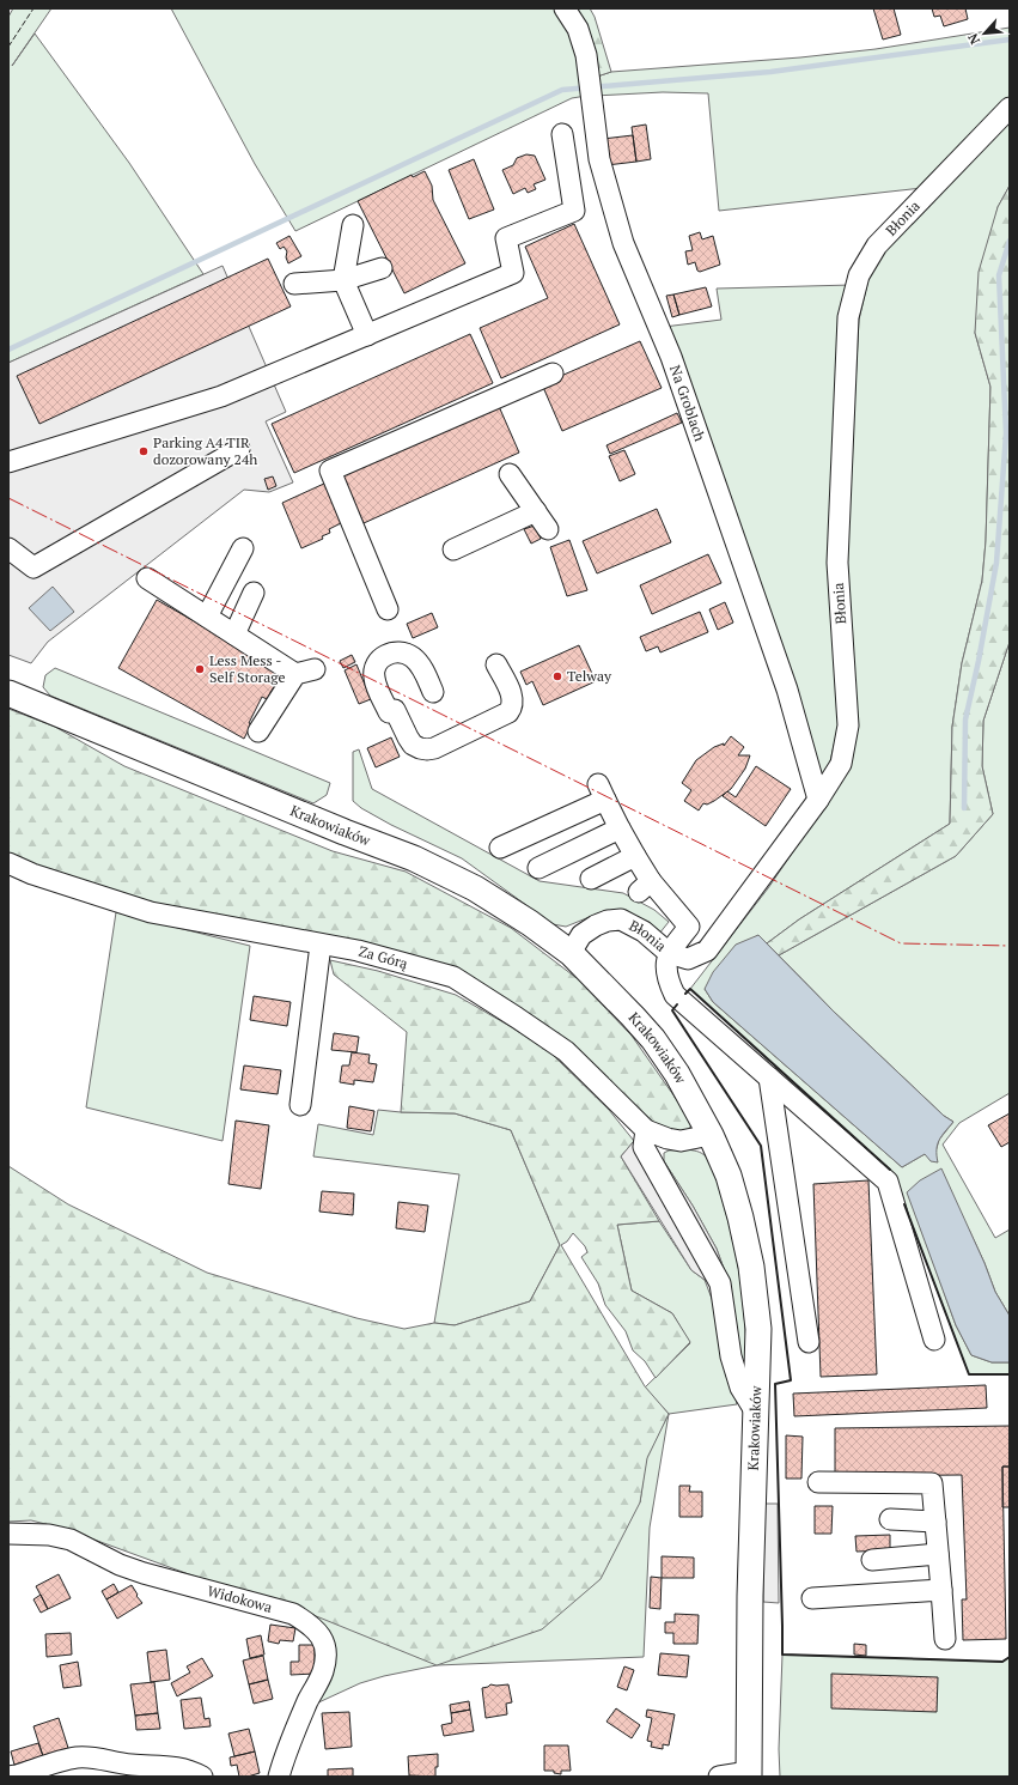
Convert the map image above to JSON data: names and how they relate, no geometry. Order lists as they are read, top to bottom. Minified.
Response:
{"streets":{"main road":["Krakowiaków"],"street":["Błonia","Na Groblach","Za Górą","Widokowa"]},"crossings":[["Błonia","Na Groblach"],["Błonia","Krakowiaków"],["Krakowiaków","Za Górą"]],"places":["Parking A4 TIR dozorowany 24h","Less Mess - Self Storage","Telway"],"north":"bottom left"}
